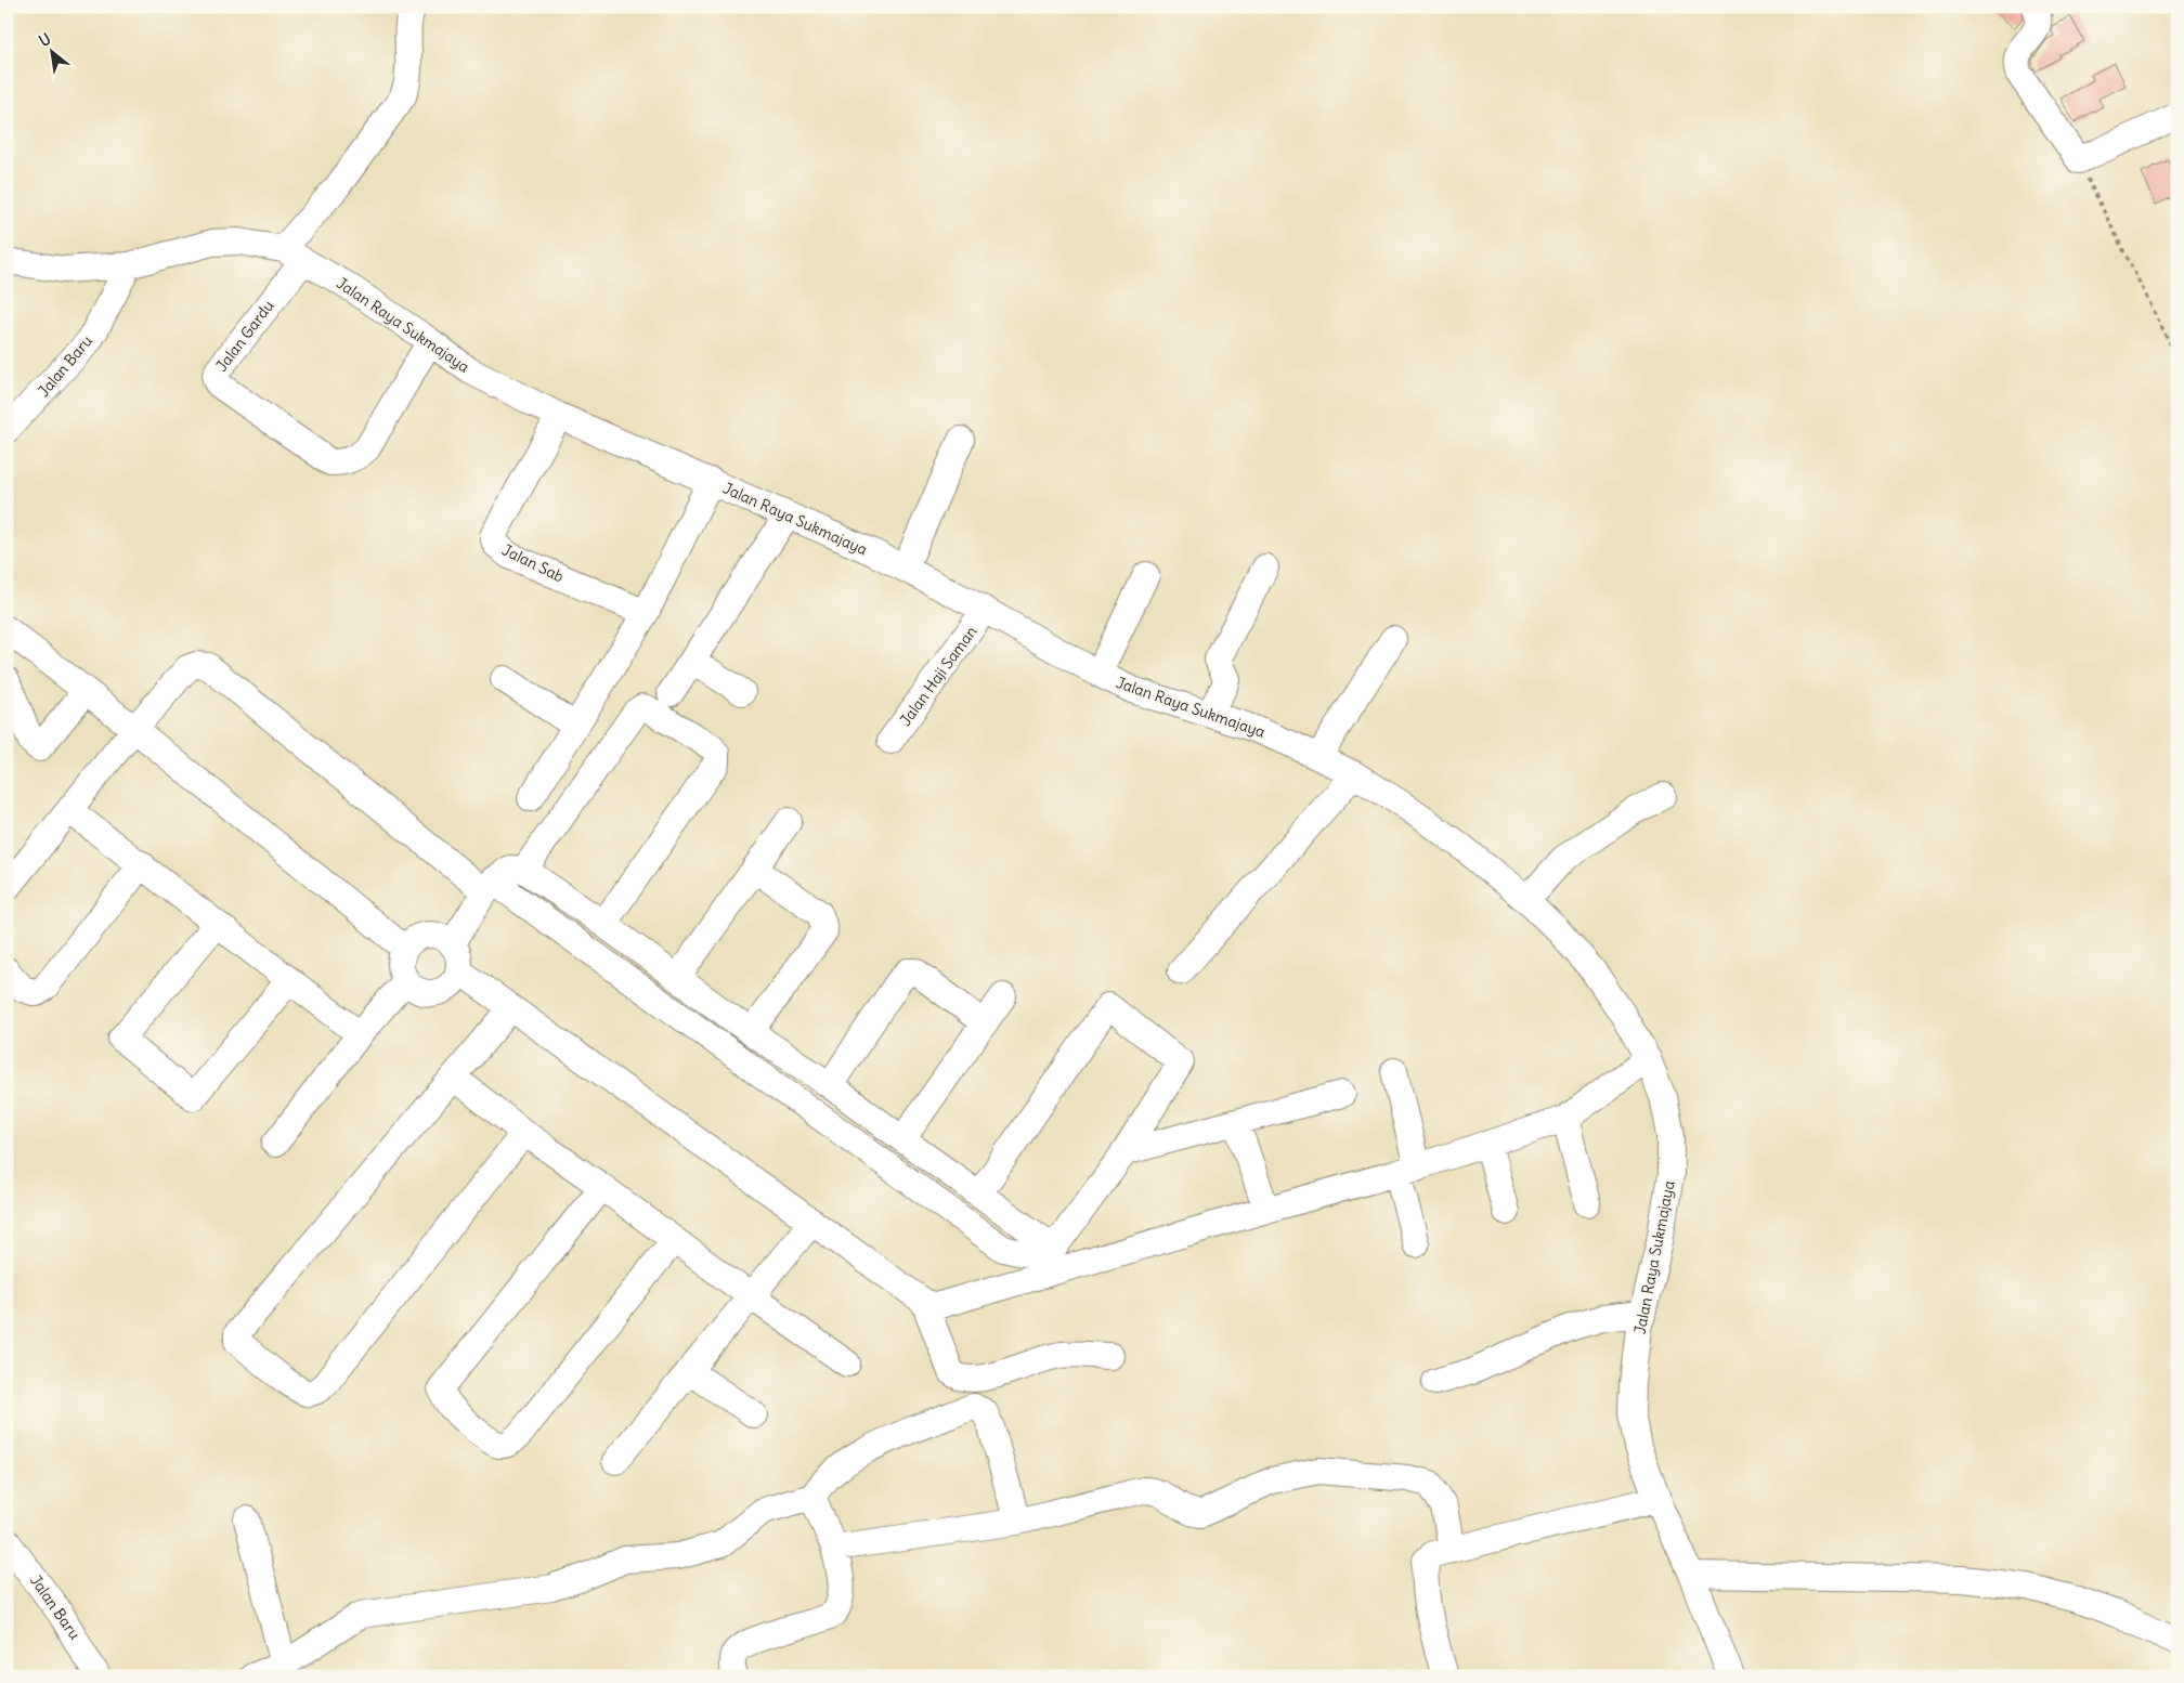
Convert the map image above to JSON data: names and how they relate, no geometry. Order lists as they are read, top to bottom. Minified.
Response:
{"streets":{"street":["Jalan Raya Sukmajaya","Jalan Gardu","Jalan Baru","Jalan Sab","Jalan Haji Saman"]},"crossings":[["Jalan Raya Sukmajaya","Jalan Gardu"],["Jalan Raya Sukmajaya","Jalan Baru"],["Jalan Raya Sukmajaya","Jalan Sab"],["Jalan Raya Sukmajaya","Jalan Haji Saman"]],"north":"top left"}
